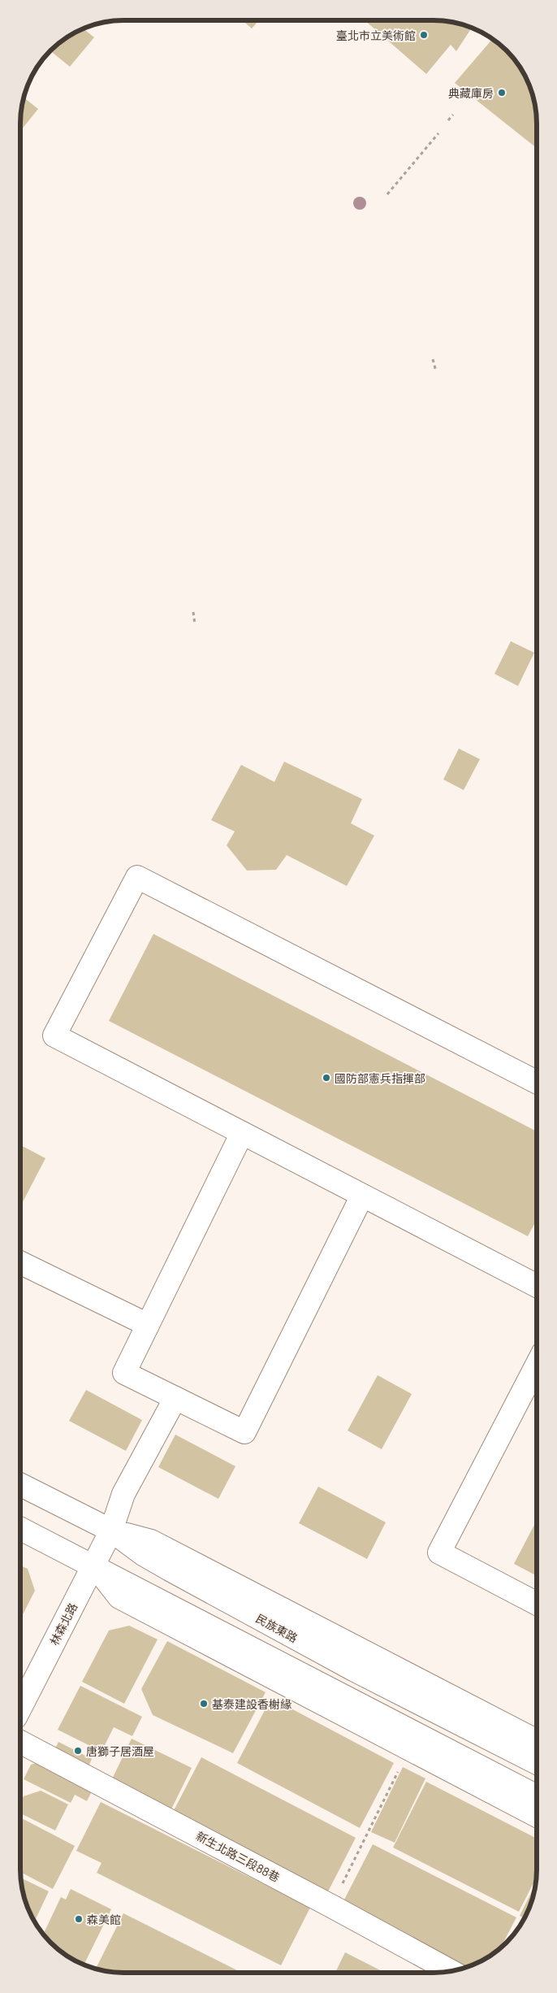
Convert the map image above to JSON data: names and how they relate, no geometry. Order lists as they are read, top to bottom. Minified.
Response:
{"streets":{"street":["林森北路","民族東路","新生北路三段88巷"]},"crossings":[["林森北路","民族東路"]],"places":["臺北市立美術館","典藏庫房","國防部憲兵指揮部","基泰建設香榭緣","唐獅子居酒屋","森美館"]}
